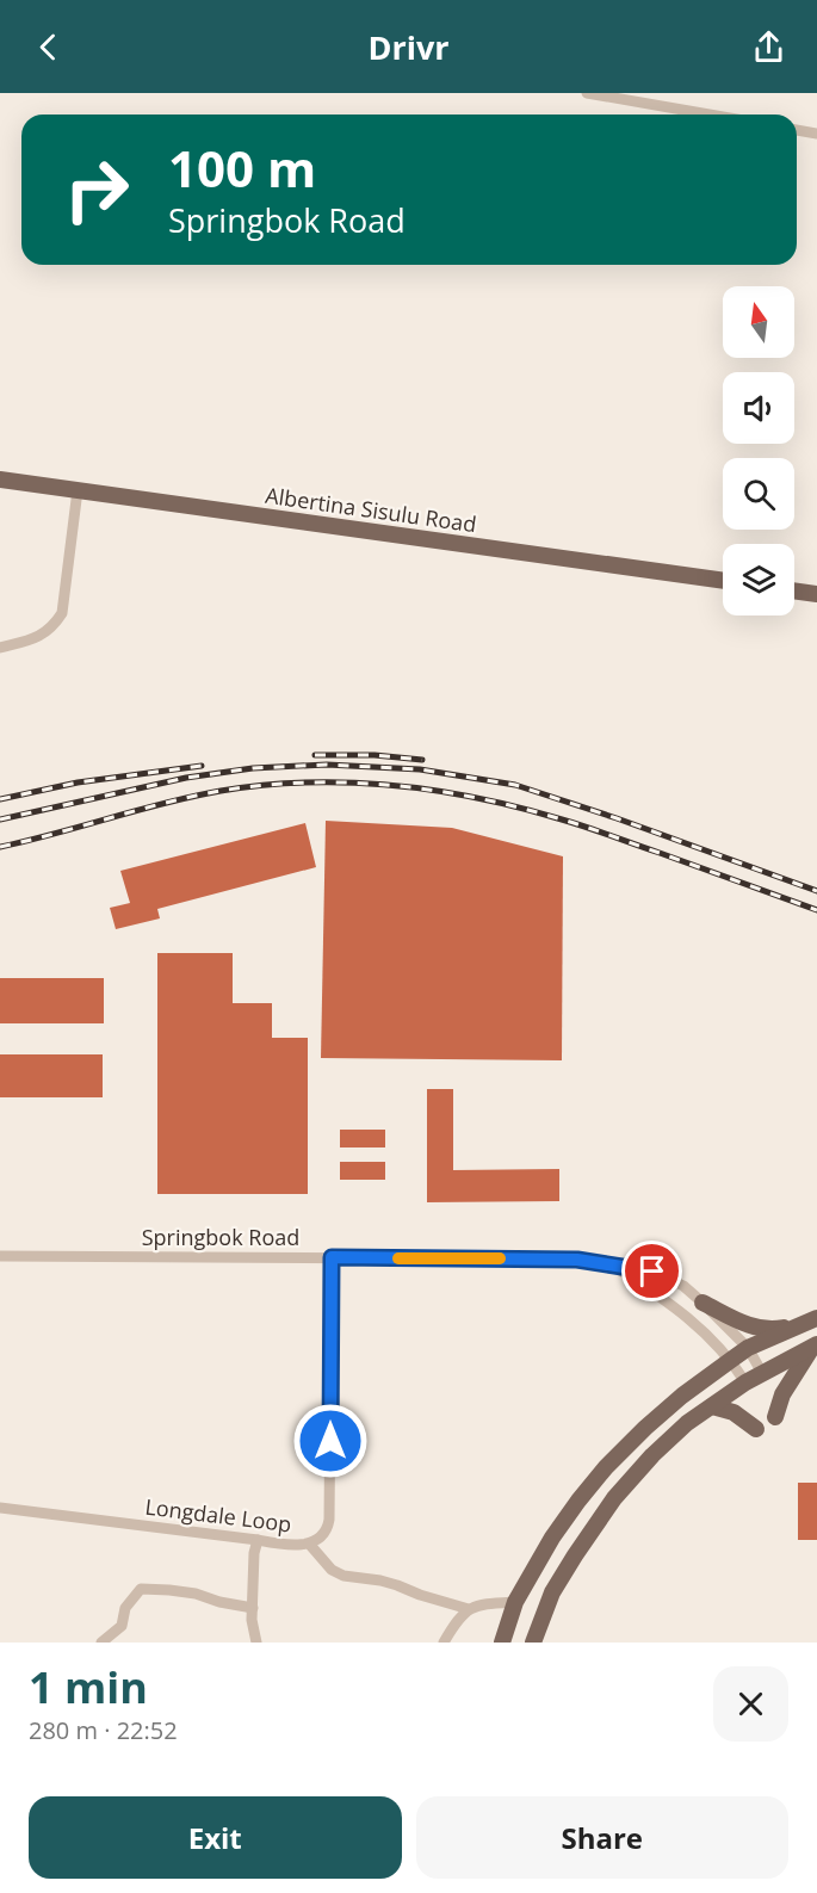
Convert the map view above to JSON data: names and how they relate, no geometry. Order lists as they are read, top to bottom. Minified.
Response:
{"streets":{"main road":["Albertina Sisulu Road"],"street":["Springbok Road","Longdale Loop"]},"crossings":[["Springbok Road","Longdale Loop"]],"north":"top","page":{"header":"Drivr","turn":["100 m","Springbok Road"],"heading":["1 min","280 m · 22:52"],"buttons":["Exit","Share"]}}
